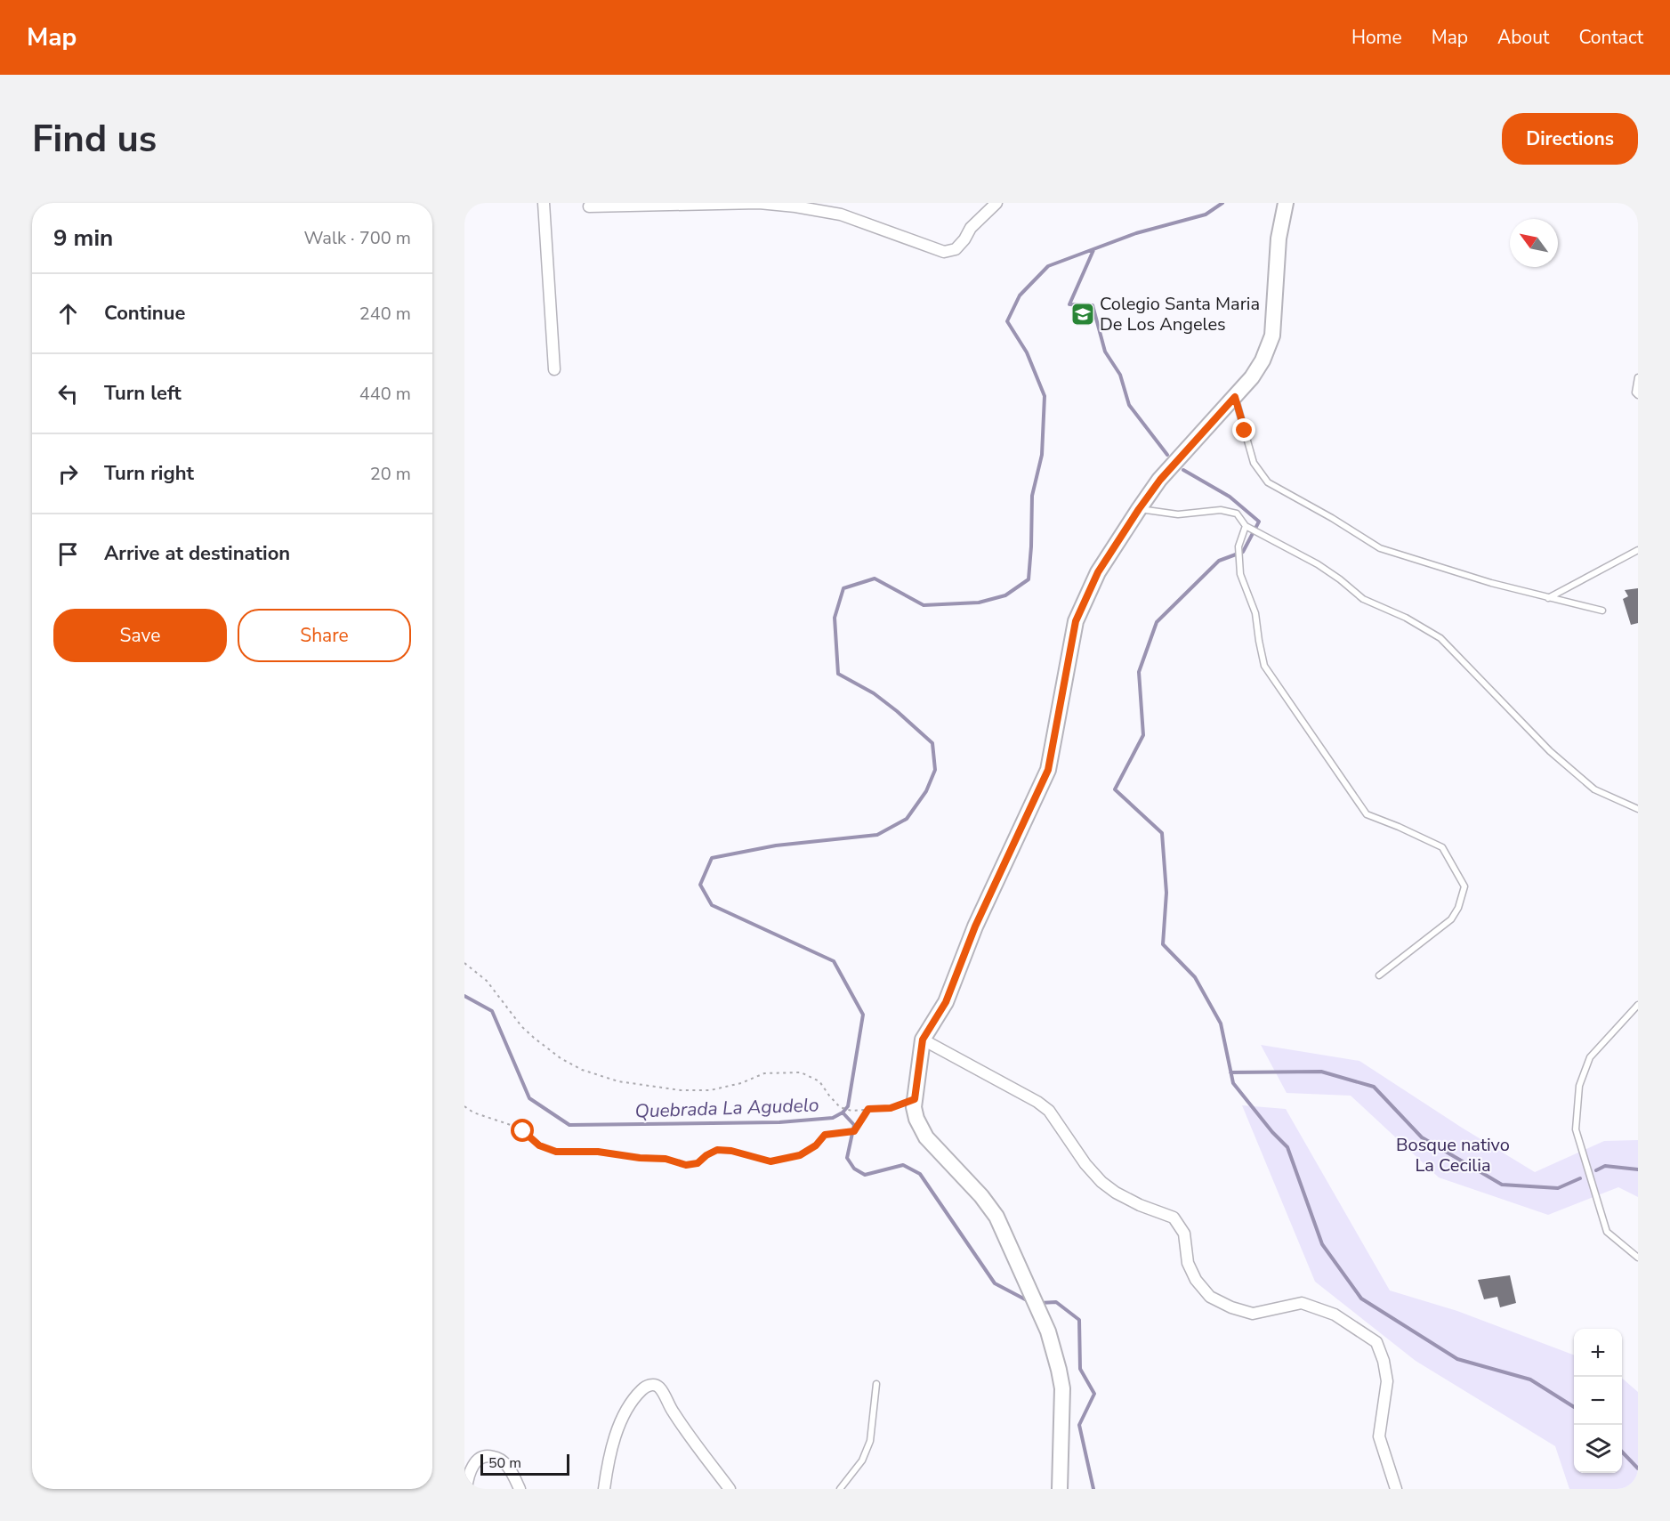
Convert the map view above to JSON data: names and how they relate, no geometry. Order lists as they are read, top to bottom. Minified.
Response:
{"water":["Quebrada La Agudelo"],"parks":["Bosque nativo La Cecilia"],"places":{"school or university":["Colegio Santa Maria De Los Angeles"]},"scale_bar":"50 m","north":"top left","page":{"header":"Map","nav":["Home","Map","About","Contact"],"buttons":["Directions",["Save","Share"]],"title":"Find us","heading":["9 min","Walk · 700 m"],"list":[["Continue","240 m"],["Turn left","440 m"],["Turn right","20 m"],"Arrive at destination"],"map_buttons":["+","−"],"scale":"50 m"}}
